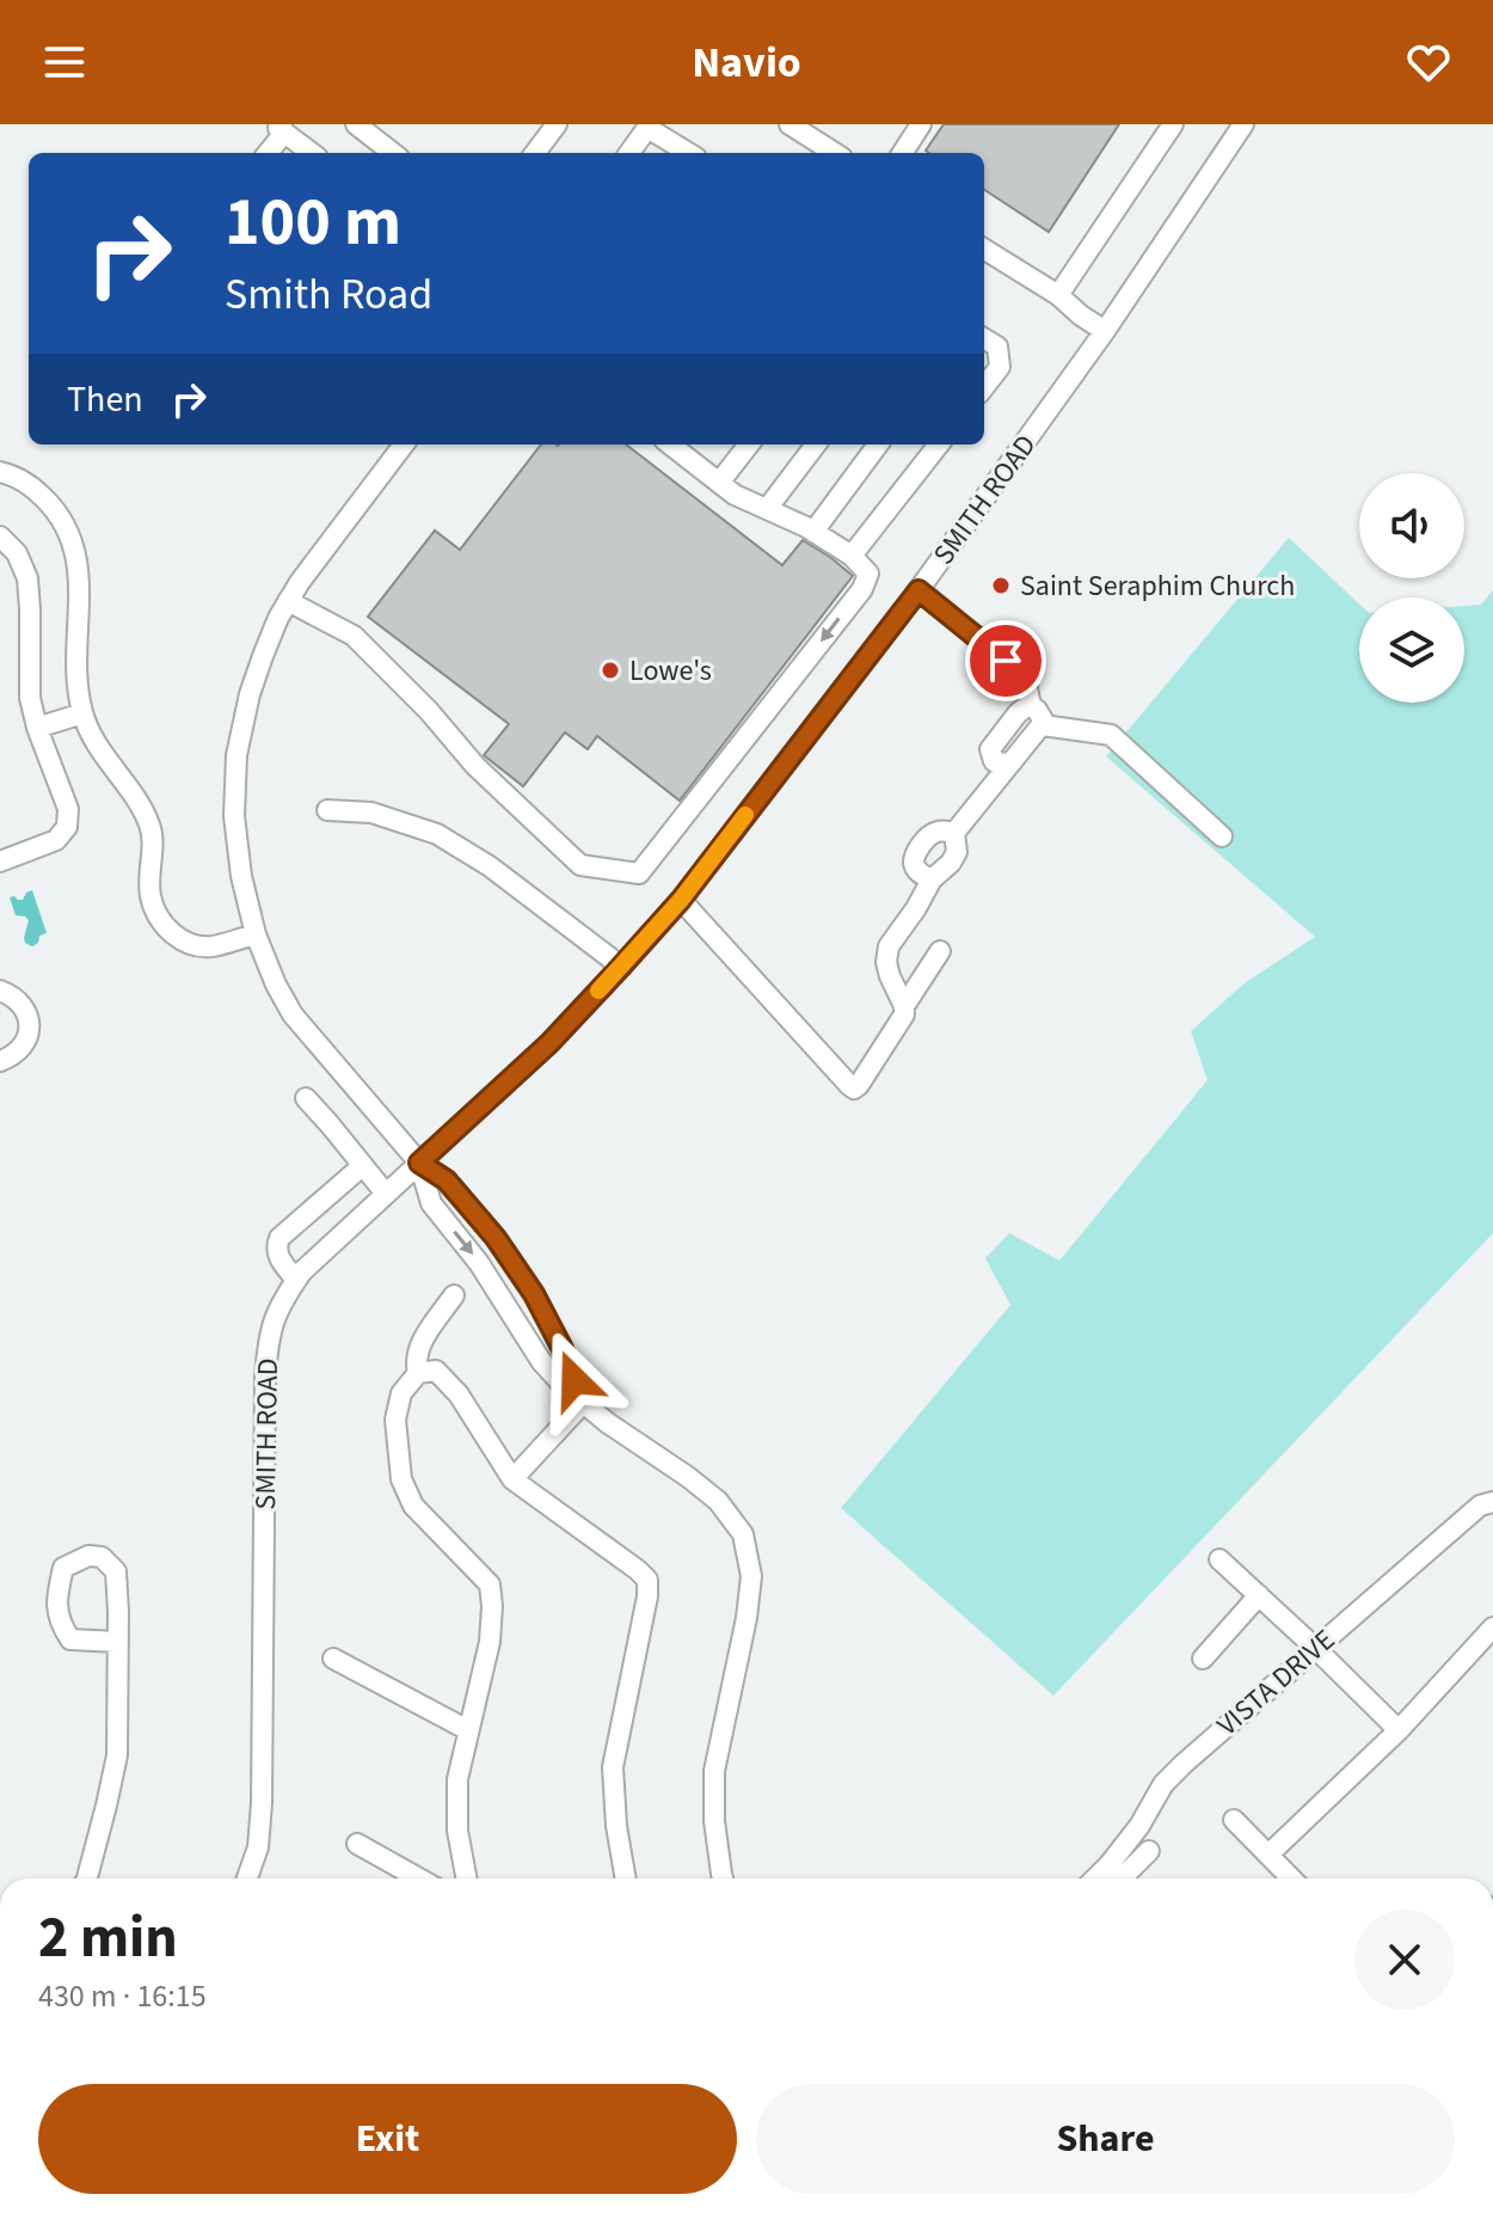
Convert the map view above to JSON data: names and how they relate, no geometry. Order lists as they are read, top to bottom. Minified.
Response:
{"streets":{"street":["SMITH ROAD","VISTA DRIVE"]},"places":["Saint Seraphim Church","Lowe's"],"page":{"header":"Navio","turn":["100 m","Smith Road"],"then":"Then","heading":["2 min","430 m · 16:15"],"buttons":["Exit","Share"]}}
